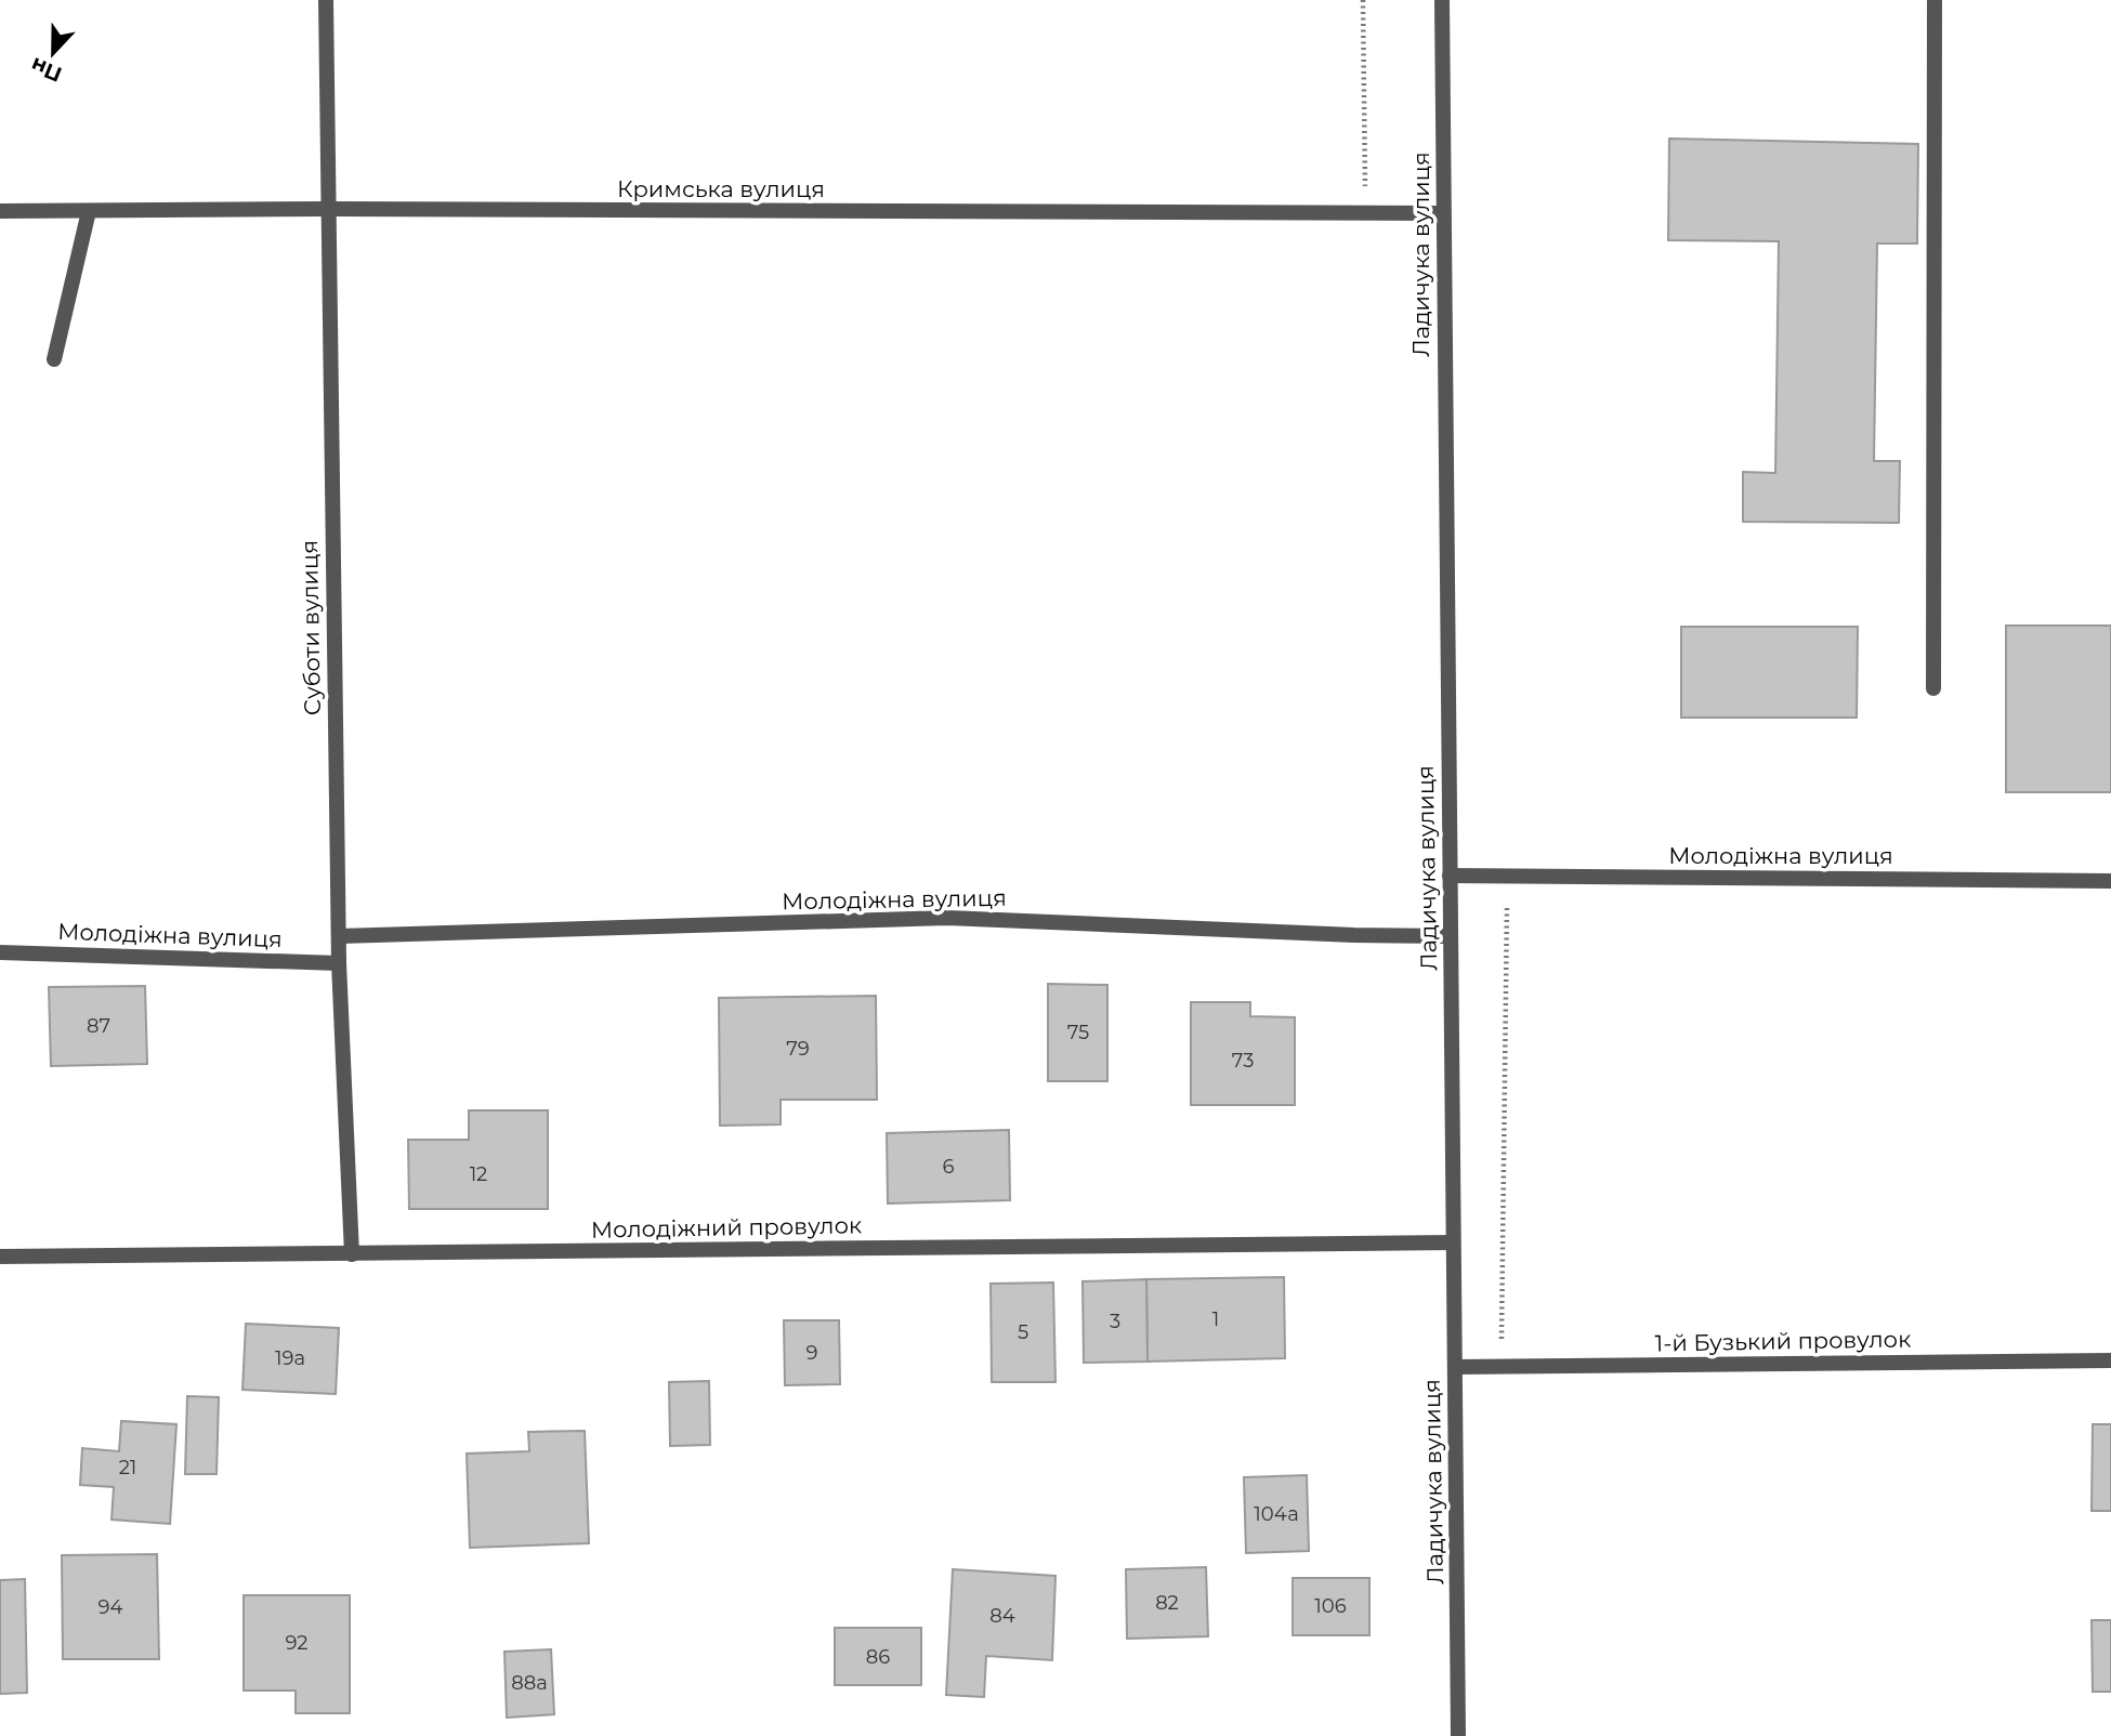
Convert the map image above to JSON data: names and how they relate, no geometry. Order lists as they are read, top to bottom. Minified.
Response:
{"streets":{"street":["Кримська вулиця","Ладичука вулиця","Суботи вулиця","Молодіжна вулиця","Молодіжний провулок","1-й Бузький провулок"]},"crossings":[["Кримська вулиця","Ладичука вулиця"],["Кримська вулиця","Суботи вулиця"],["Ладичука вулиця","Молодіжна вулиця"],["Ладичука вулиця","Молодіжний провулок"],["Ладичука вулиця","1-й Бузький провулок"],["Суботи вулиця","Молодіжна вулиця"],["Суботи вулиця","Молодіжний провулок"]],"house_numbers":["87","75","79","73","6","12","1","3","5","9","19а","21","104а","82","106","94","84","92","86","88а"],"north":"bottom"}
